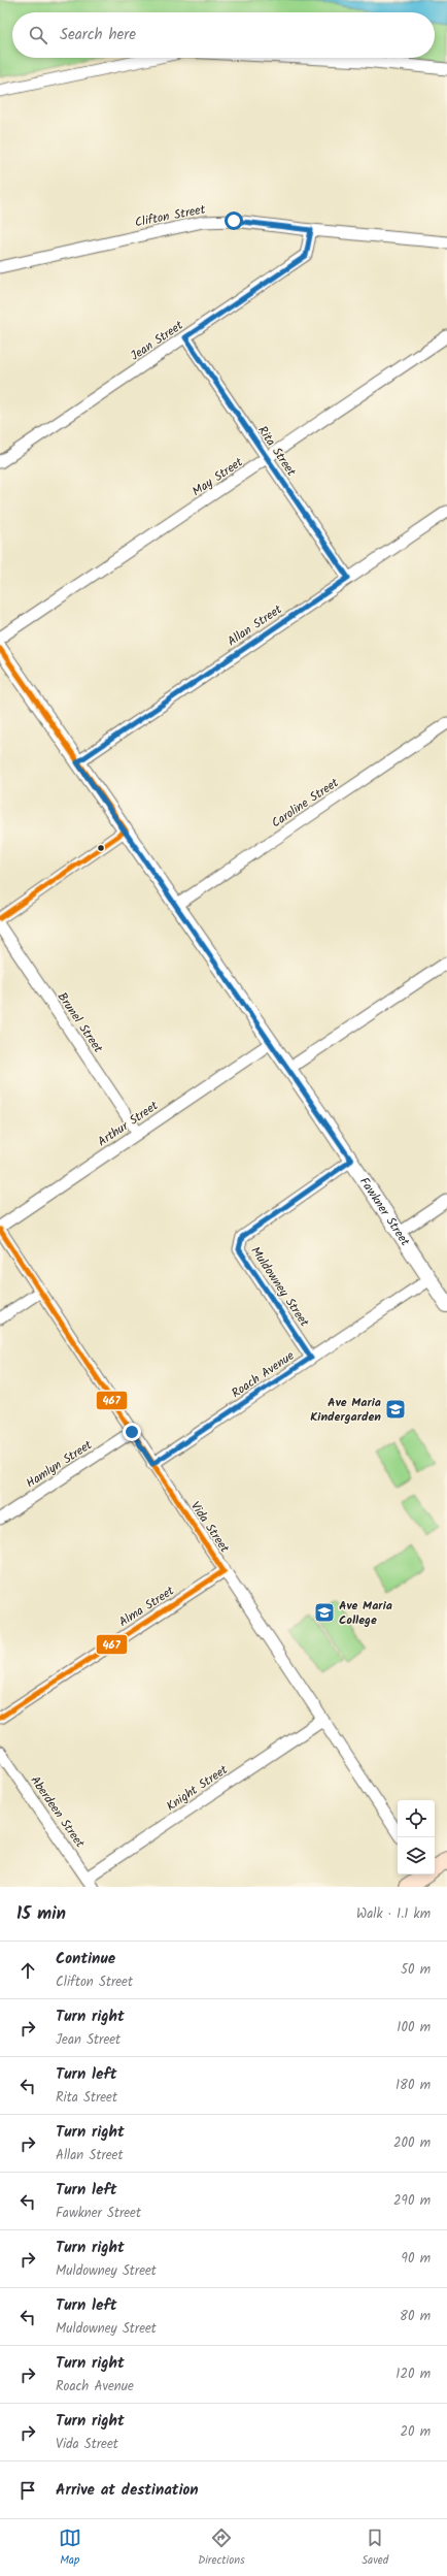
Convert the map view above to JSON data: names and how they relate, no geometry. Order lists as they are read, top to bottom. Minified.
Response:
{"streets":{"street":["Clifton Street","Jean Street","Rita Street","May Street","Allan Street","Caroline Street","Brunel Street","Arthur Street","Fawkner Street","Muldowney Street","Roach Avenue","Hamlyn Street","Vida Street","Alma Street","Knight Street","Aberdeen Street"]},"crossings":[["Clifton Street","Jean Street"],["Jean Street","Rita Street"],["Rita Street","May Street"],["Rita Street","Allan Street"],["Allan Street","Fawkner Street"],["Caroline Street","Fawkner Street"],["Brunel Street","Arthur Street"],["Arthur Street","Fawkner Street"],["Arthur Street","Vida Street"],["Fawkner Street","Muldowney Street"],["Fawkner Street","Roach Avenue"],["Muldowney Street","Roach Avenue"],["Roach Avenue","Vida Street"],["Hamlyn Street","Vida Street"],["Vida Street","Alma Street"],["Vida Street","Knight Street"],["Knight Street","Aberdeen Street"]],"places":{"school or university":["Ave Maria Kindergarden","Ave Maria College"]},"lines":["transit line 467"],"page":{"search":"Search here","heading":["15 min","Walk · 1.1 km"],"list":[["Continue","Clifton Street","50 m"],["Turn right","Jean Street","100 m"],["Turn left","Rita Street","180 m"],["Turn right","Allan Street","200 m"],["Turn left","Fawkner Street","290 m"],["Turn right","Muldowney Street","90 m"],["Turn left","Muldowney Street","80 m"],["Turn right","Roach Avenue","120 m"],["Turn right","Vida Street","20 m"],"Arrive at destination"],"nav":["Map","Directions","Saved"]}}
